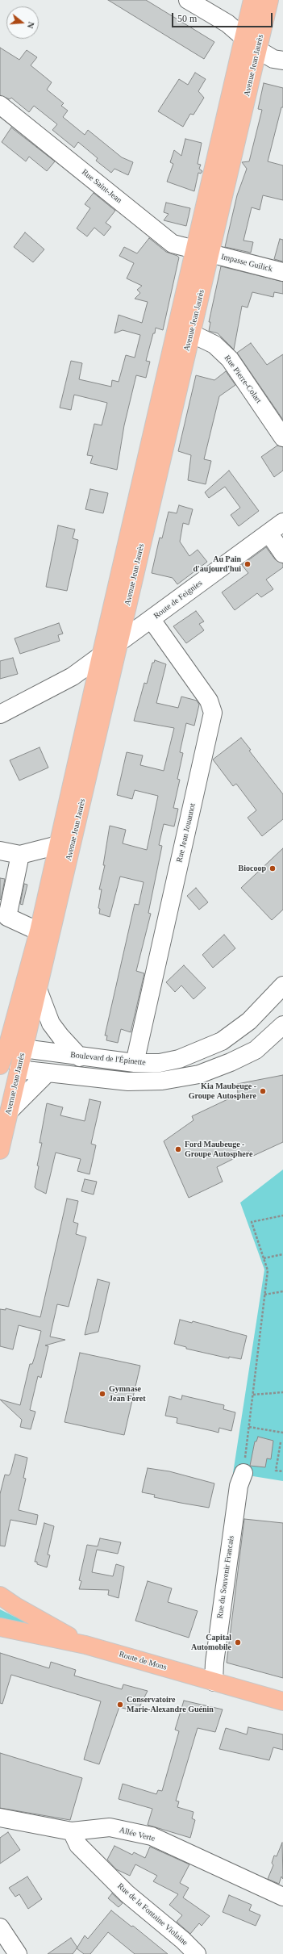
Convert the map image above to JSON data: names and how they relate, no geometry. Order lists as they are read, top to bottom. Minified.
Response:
{"streets":{"main road":["Avenue Jean Jaurès","Route de Mons"],"street":["Rue Saint-Jean","Impasse Guilick","Rue Pierre-Colart","Route de Feignies","Rue Jean Jouannot","Boulevard de l'Épinette","Rue du Souvenir Francais","Allée Verte","Rue de la Fontaine Violaine"]},"crossings":[["Avenue Jean Jaurès","Rue Saint-Jean"],["Avenue Jean Jaurès","Impasse Guilick"],["Avenue Jean Jaurès","Rue Pierre-Colart"],["Avenue Jean Jaurès","Route de Feignies"],["Avenue Jean Jaurès","Boulevard de l'Épinette"],["Rue Saint-Jean","Impasse Guilick"],["Route de Feignies","Rue Jean Jouannot"],["Rue Jean Jouannot","Boulevard de l'Épinette"],["Rue du Souvenir Francais","Route de Mons"],["Allée Verte","Rue de la Fontaine Violaine"]],"places":["Au Pain d'aujourd'hui","Biocoop","Kia Maubeuge - Groupe Autosphere","Ford Maubeuge - Groupe Autosphere","Gymnase Jean Foret","Capital Automobile","Conservatoire Marie-Alexandre Guénin"],"scale_bar":"50 m","north":"right"}
